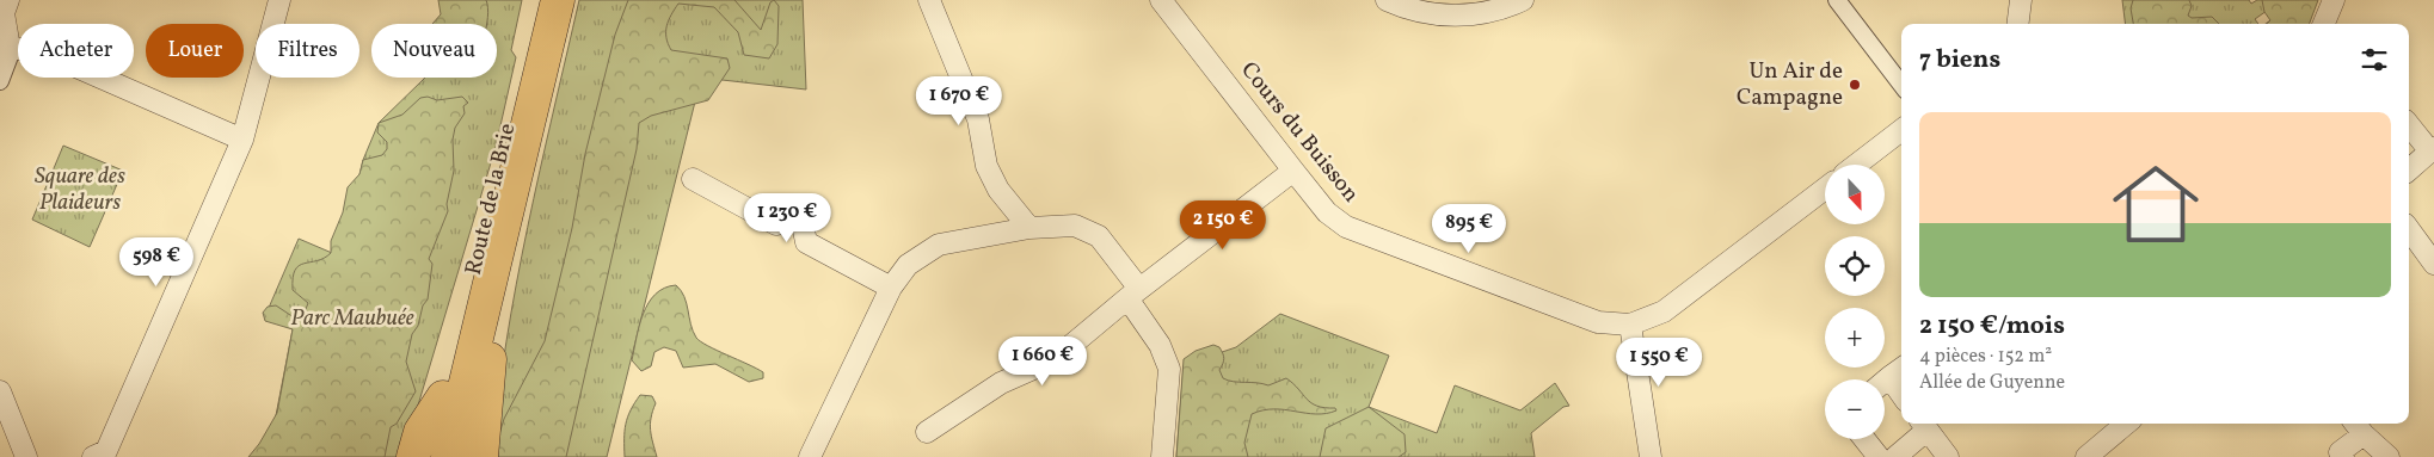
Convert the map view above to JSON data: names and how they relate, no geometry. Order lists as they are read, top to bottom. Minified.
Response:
{"streets":{"highway":["Route de la Brie"],"street":["Cours du Buisson"]},"parks":["Square des Plaideurs","Parc Maubuée"],"places":["Un Air de Campagne"],"north":"bottom","page":{"chip":["Acheter","Louer","Filtres","Nouveau"],"heading":"7 biens","price":["1 670 €","1 230 €","2 150 €","895 €","598 €","1 660 €","1 550 €"],"list":[{"name":"2 150 €/mois","note":"4 pièces · 152 m² · Allée de Guyenne"}],"map_buttons":["+","−"]}}
